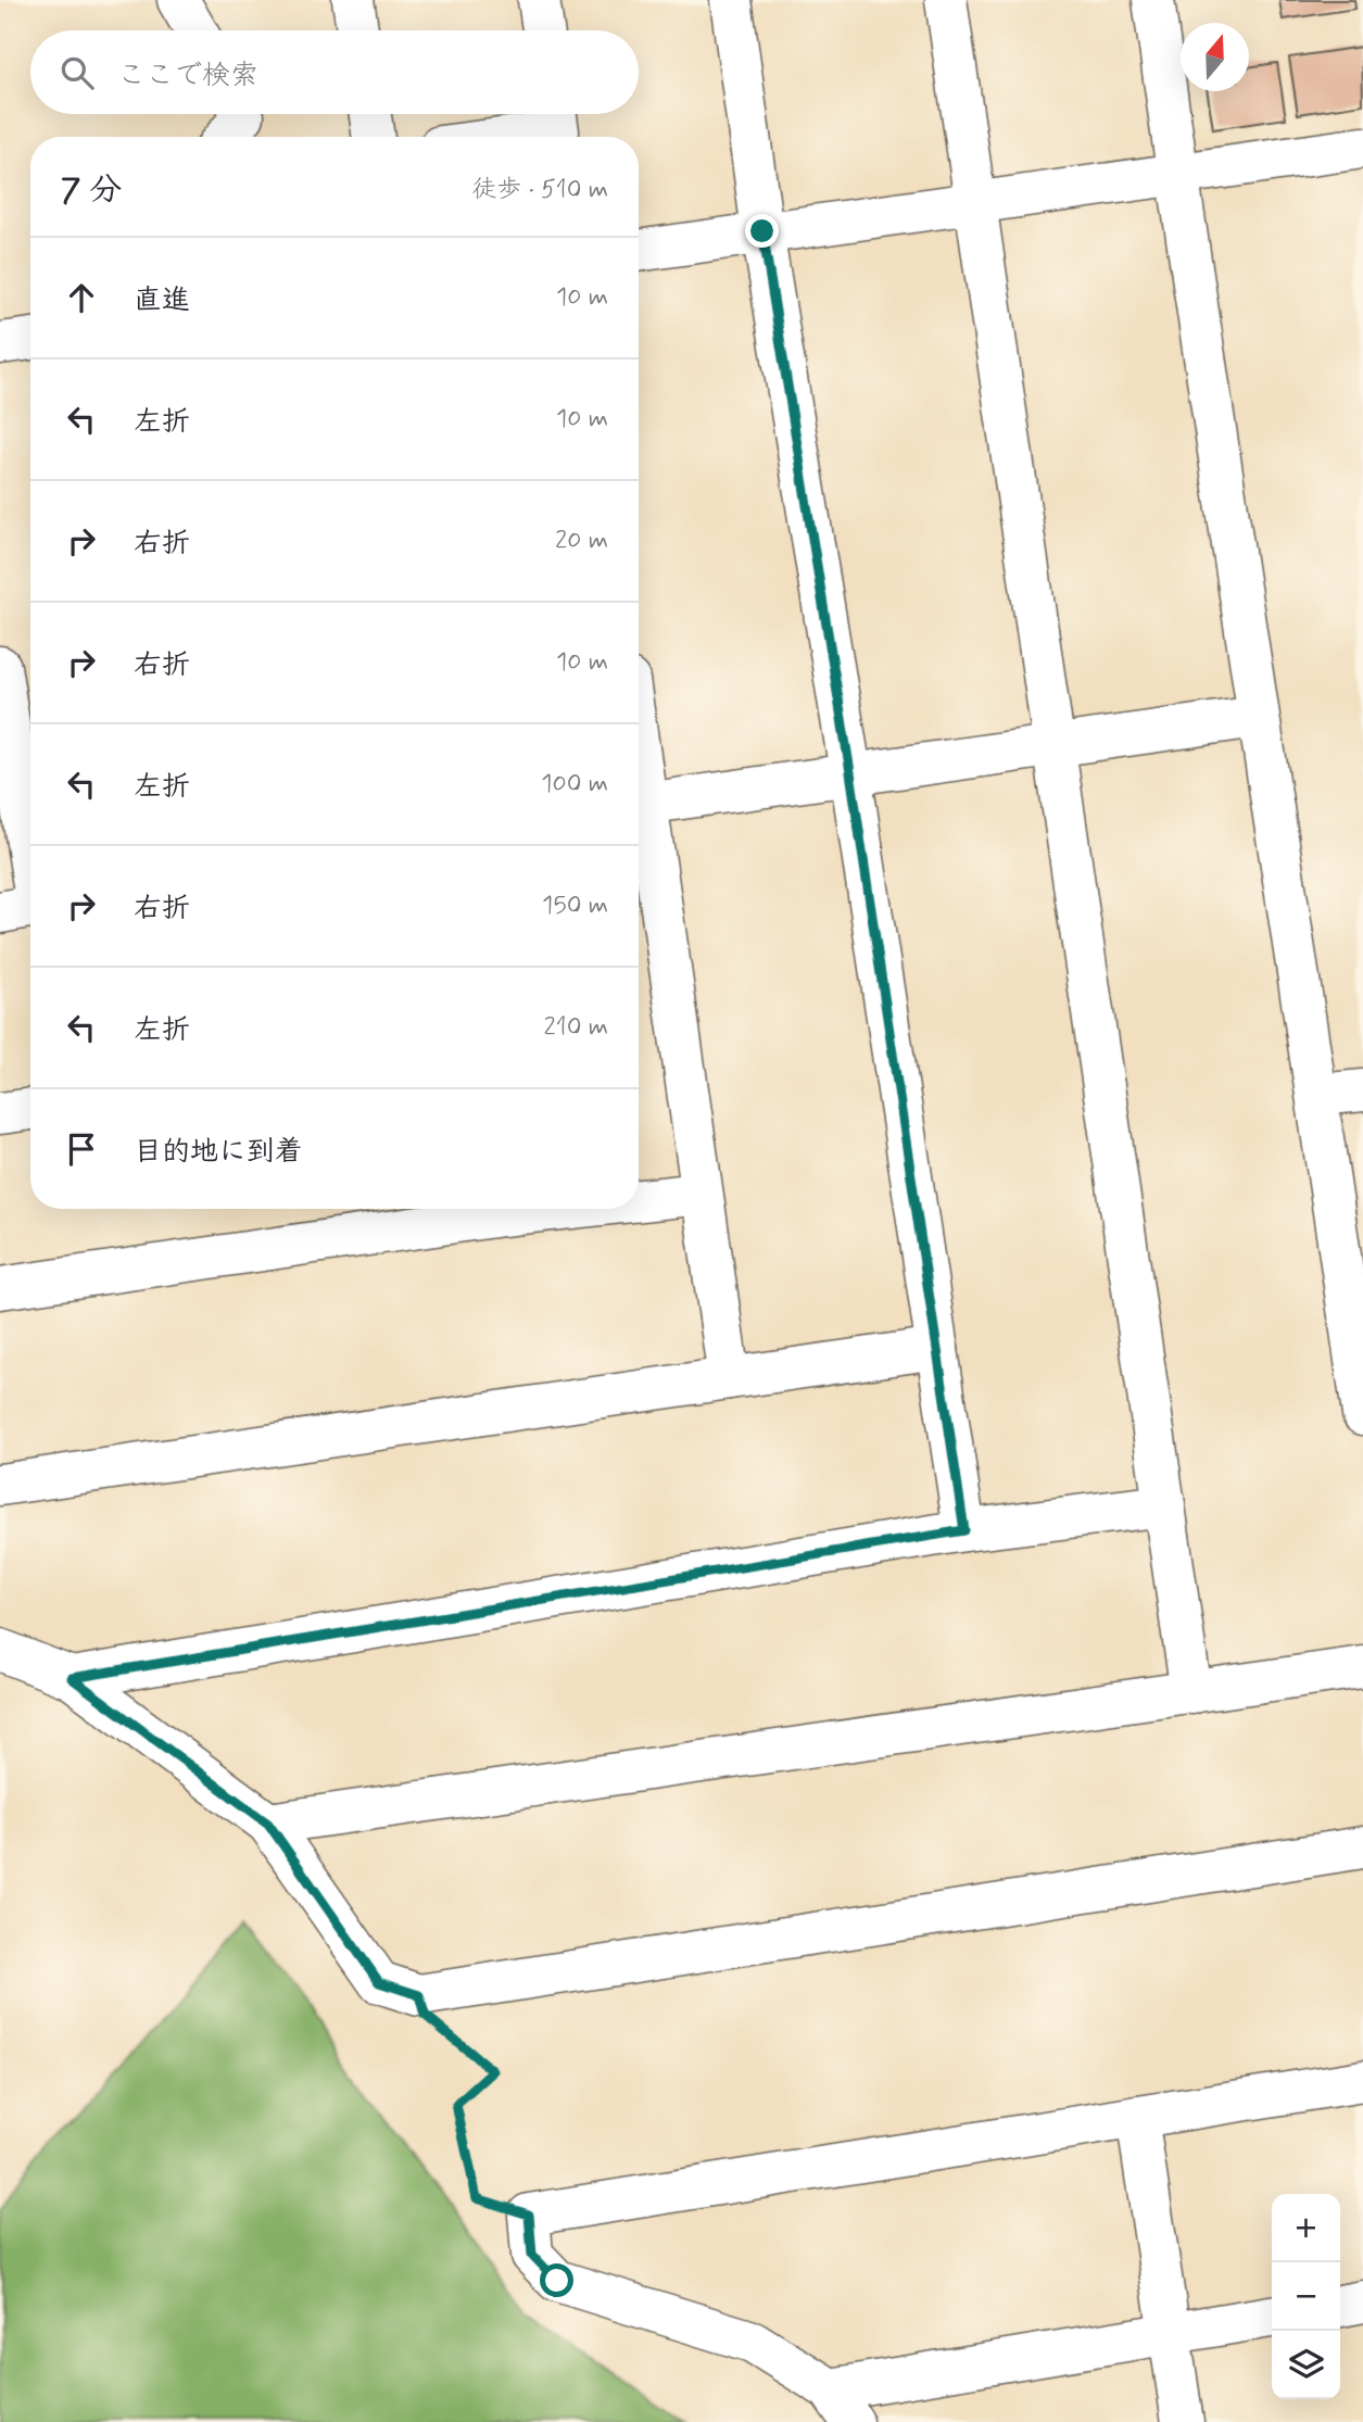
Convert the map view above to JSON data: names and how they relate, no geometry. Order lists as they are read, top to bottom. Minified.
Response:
{"north":"top","page":{"search":"ここで検索","heading":["7 分","徒歩 · 510 m"],"list":[["直進","10 m"],["左折","10 m"],["右折","20 m"],["右折","10 m"],["左折","100 m"],["右折","150 m"],["左折","210 m"],"目的地に到着"],"map_buttons":["+","−"]}}
